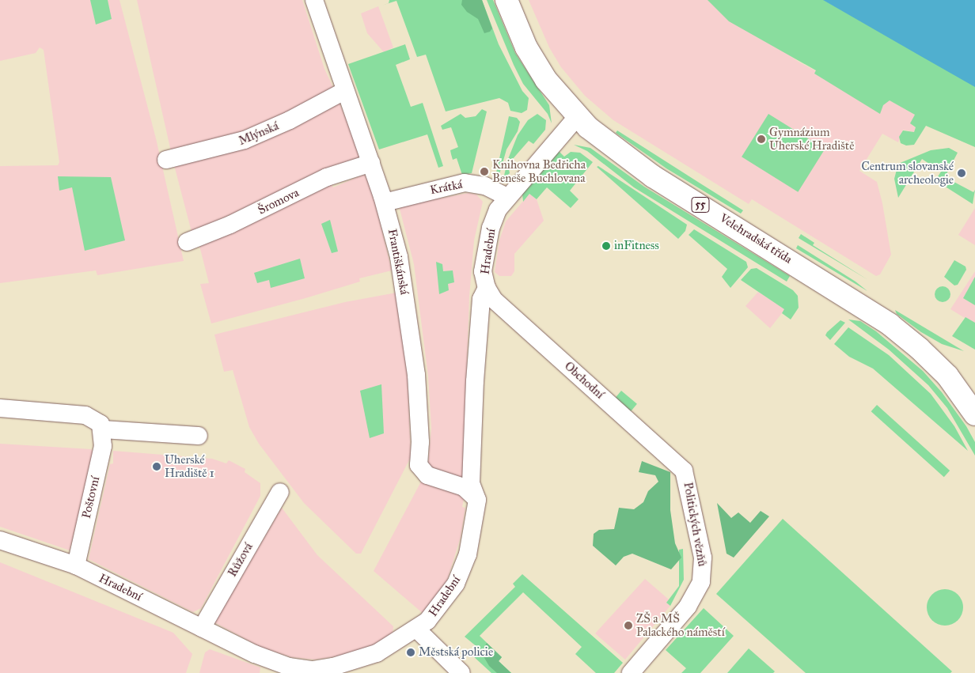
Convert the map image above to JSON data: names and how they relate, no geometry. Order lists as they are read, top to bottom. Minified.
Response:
{"streets":{"main road":["55","Velehradská třída"],"street":["Mlýnská","Krátká","Šromova","Hradební","Františkánská","Obchodní","Poštovní","Politických vězňů","Růžová"]},"crossings":[["Mlýnská","Františkánská"],["Krátká","Hradební"],["Krátká","Františkánská"],["Šromova","Františkánská"],["Velehradská třída","Hradební"],["Hradební","Františkánská"],["Hradební","Obchodní"],["Hradební","Poštovní"],["Hradební","Růžová"],["Obchodní","Politických vězňů"]],"places":["Gymnázium Uherské Hradiště","Knihovna Bedřicha Beneše Buchlovana","Centrum slovanské archeologie","inFitness","Uherské Hradiště 1","ZŠ a MŠ Palackého náměstí","Městská policie"]}
